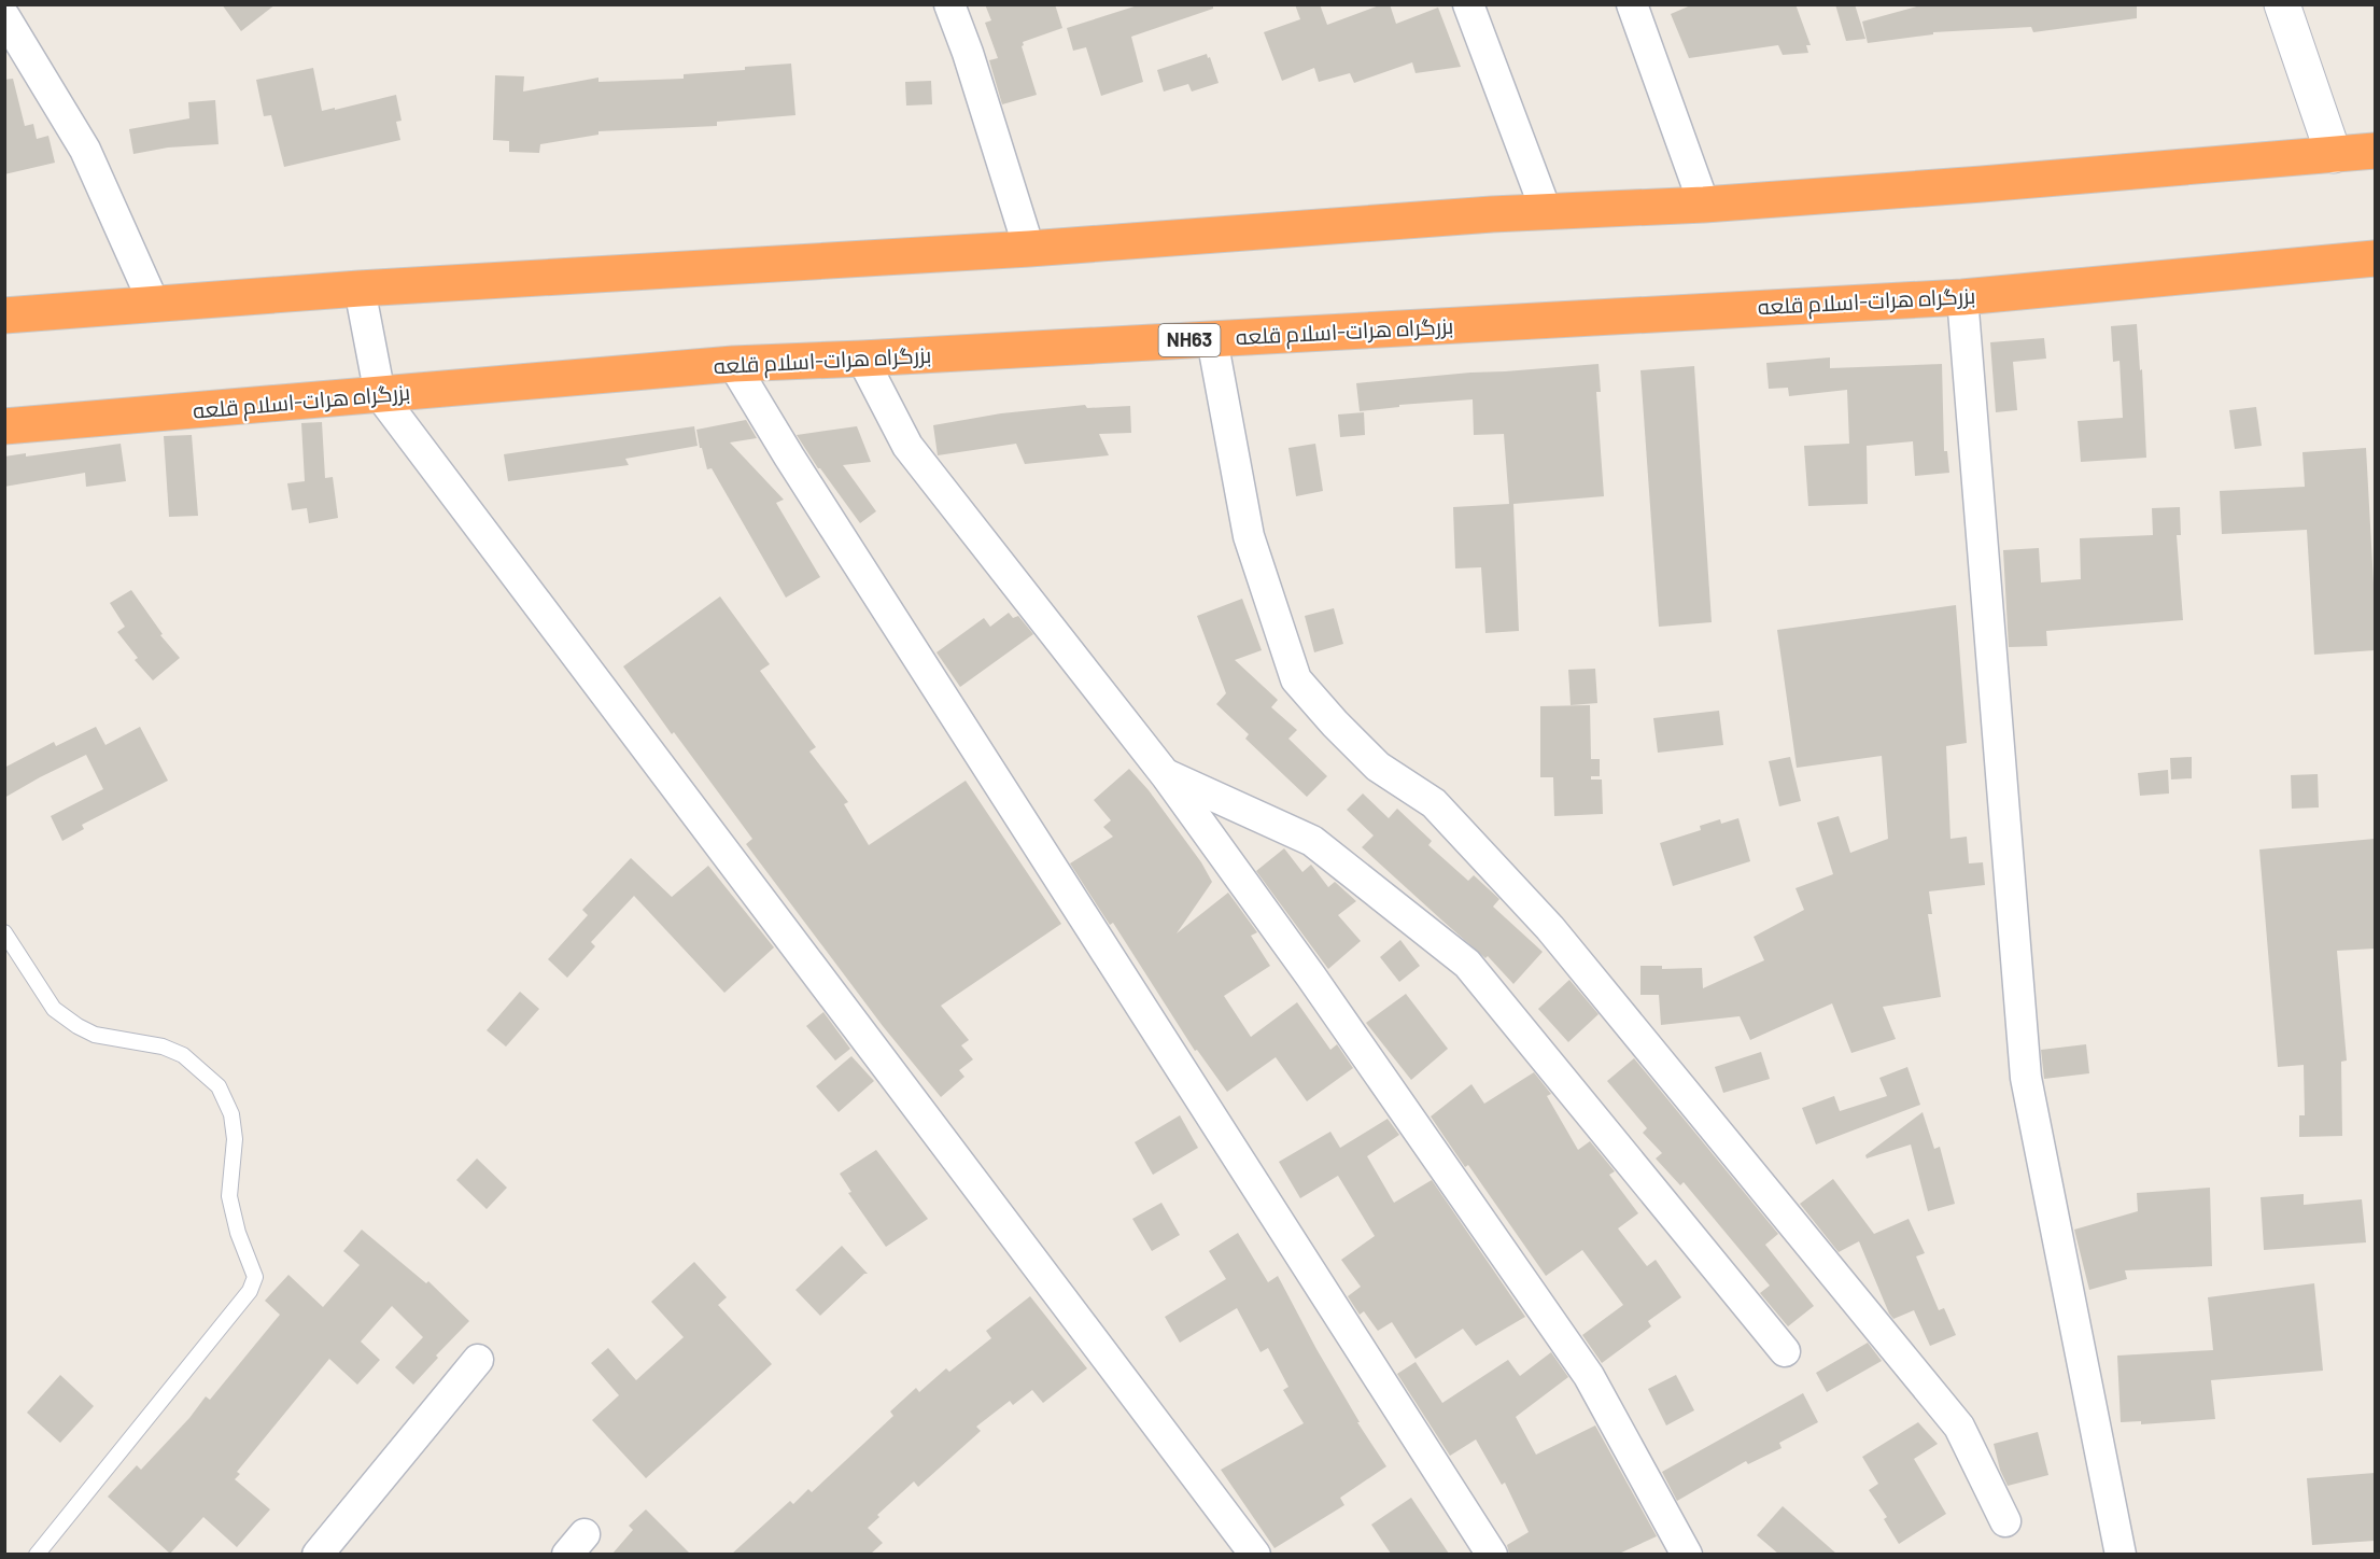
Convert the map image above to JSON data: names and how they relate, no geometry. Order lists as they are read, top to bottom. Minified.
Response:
{"streets":{"highway":["بزرگراه هرات-اسلام قلعه","NH63"]}}
